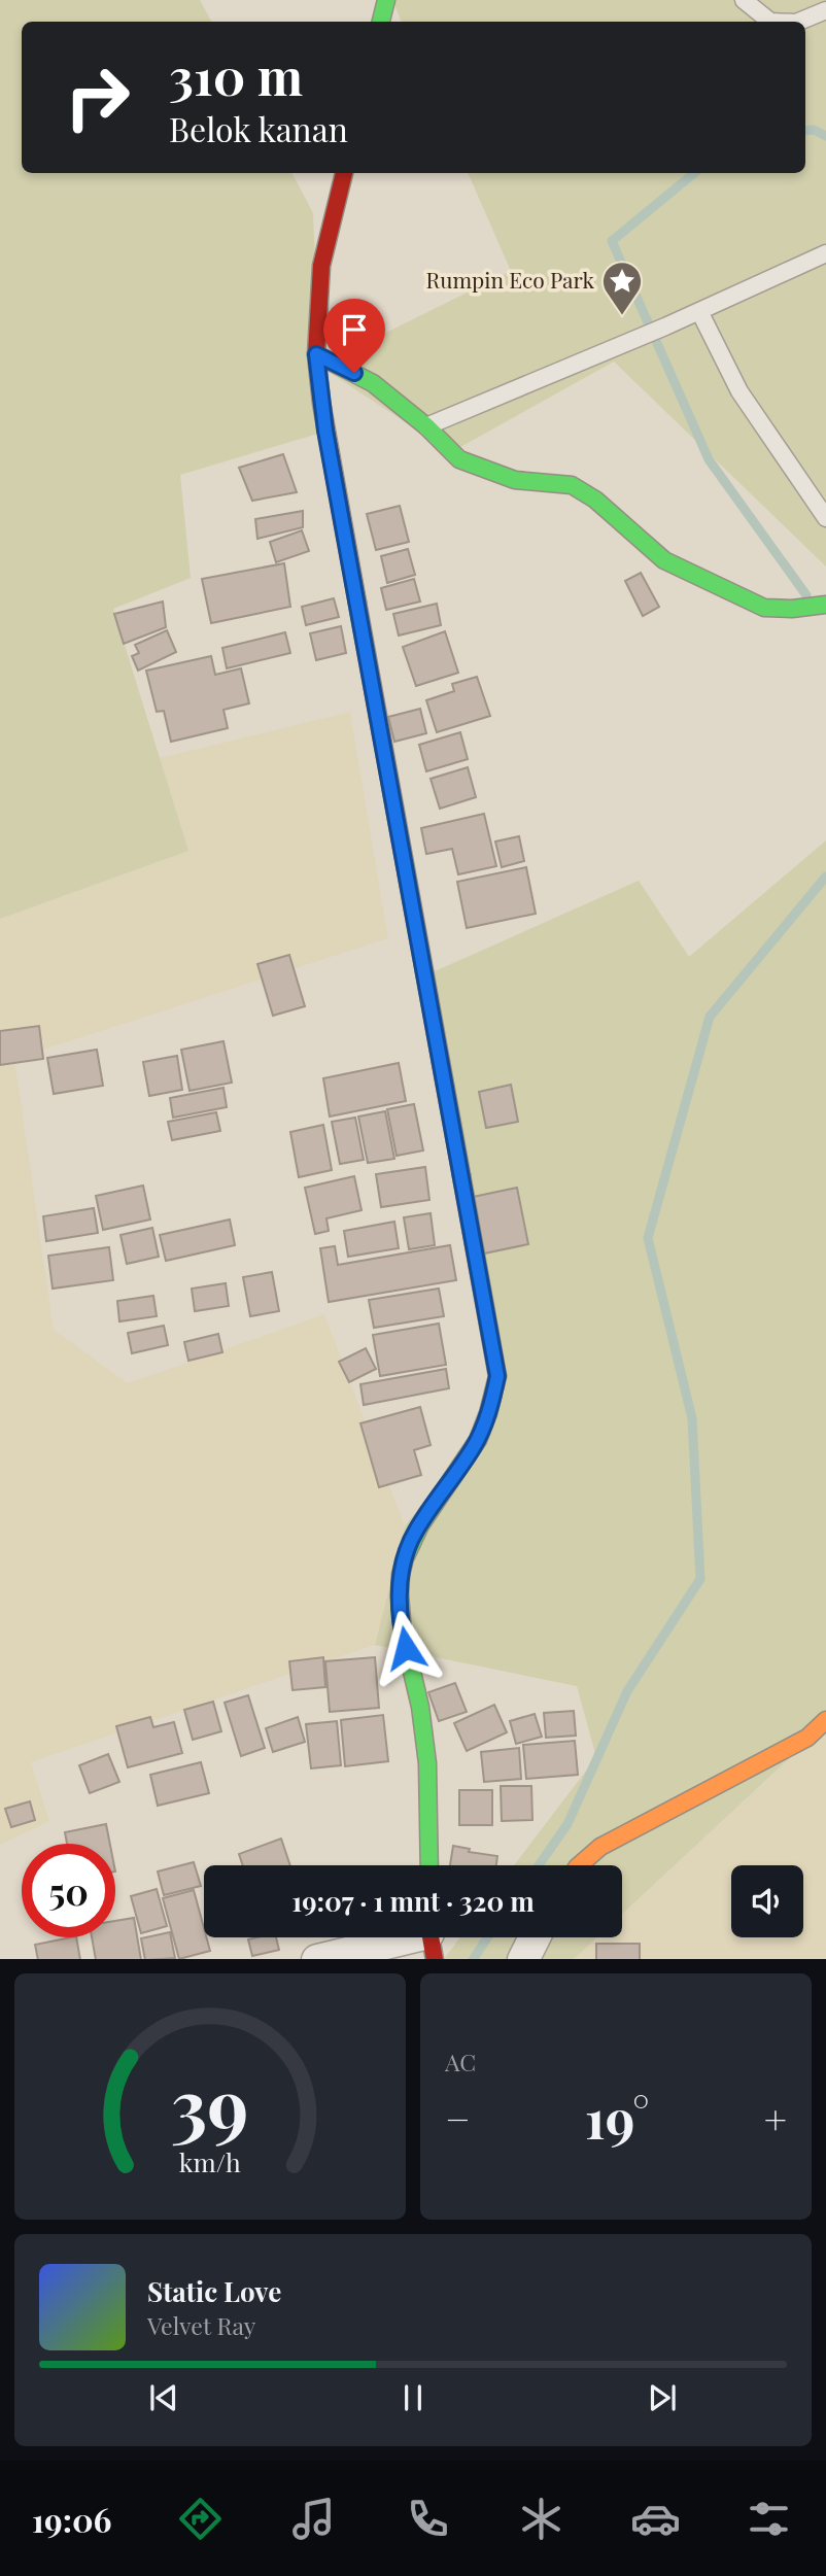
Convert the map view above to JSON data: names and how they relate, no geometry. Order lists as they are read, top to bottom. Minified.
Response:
{"places":{"place":["Rumpin Eco Park"]},"page":{"turn":["310 m","Belok kanan"],"limit":"50","trip":"19:07 · 1 mnt · 320 m","tile":"AC","heat":["−","19°","+"],"song":["Static Love","Velvet Ray"],"tabs":"19:06","gauge":["39","km/h"]}}
